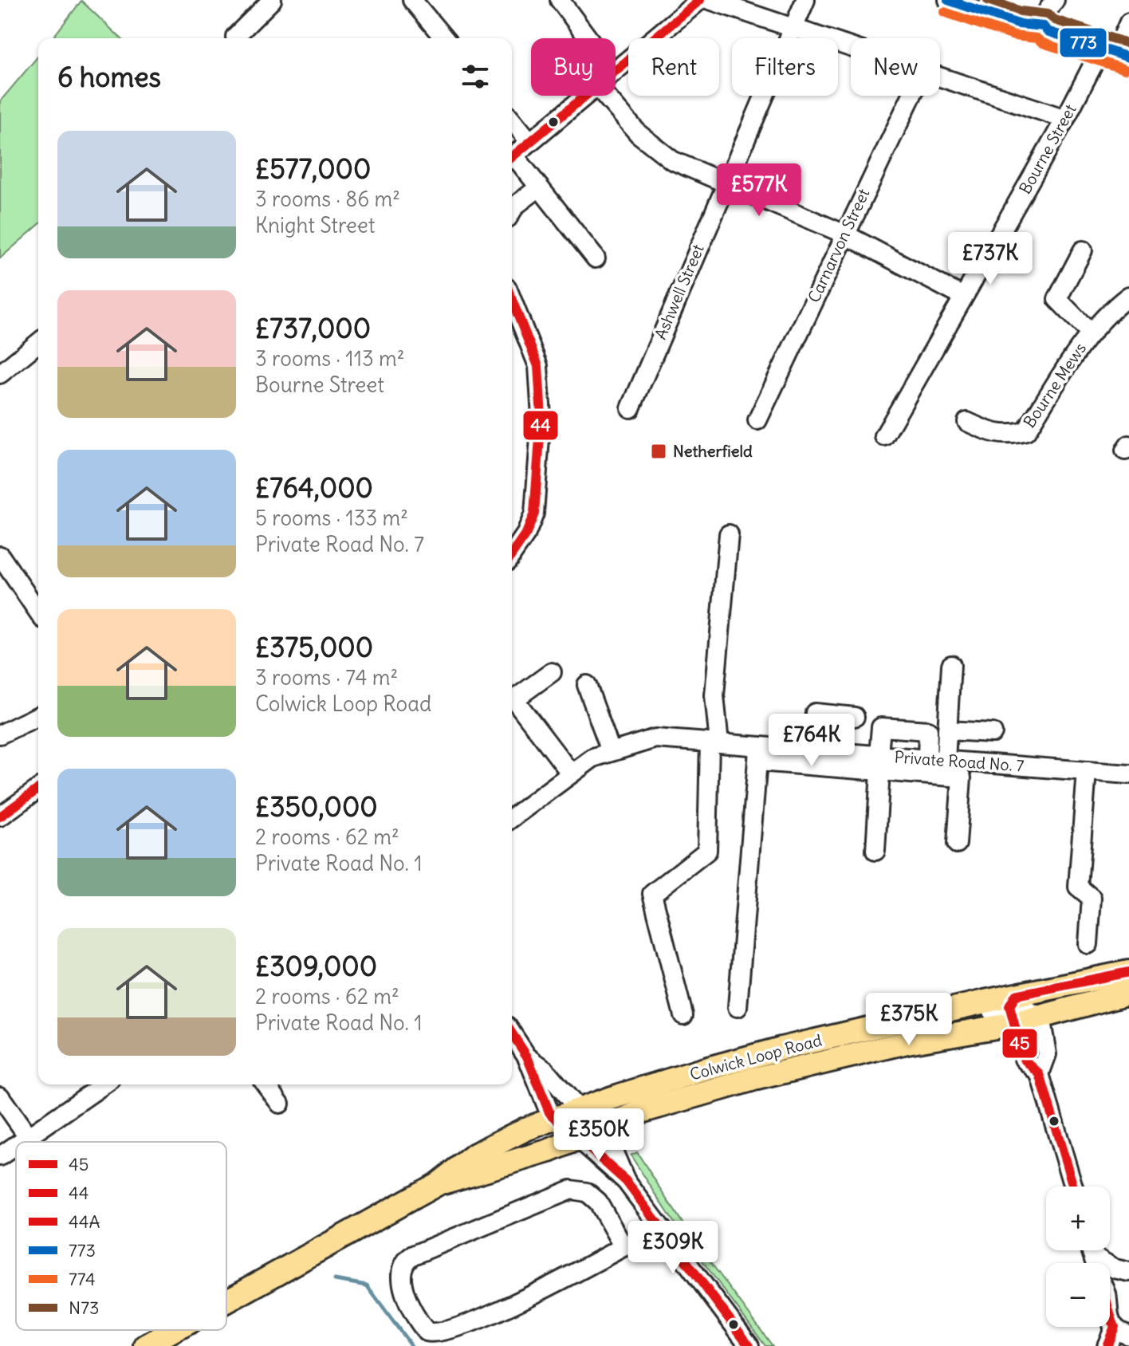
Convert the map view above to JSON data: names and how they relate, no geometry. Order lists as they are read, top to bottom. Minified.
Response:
{"streets":{"main road":["Colwick Loop Road"],"street":["Bourne Street","Carnarvon Street","Ashwell Street","Bourne Mews","Private Road No. 7"]},"places":{"transit":["Netherfield"]},"lines":["transit line 44","transit line 773","transit line N73","transit line 774","transit line 45","transit line 44A"],"legend":["45","44","44A","773","774","N73"],"page":{"chip":["Buy","Rent","Filters","New"],"heading":"6 homes","list":[{"name":"£577,000","note":"3 rooms · 86 m² · Knight Street"},{"name":"£737,000","note":"3 rooms · 113 m² · Bourne Street"},{"name":"£764,000","note":"5 rooms · 133 m² · Private Road No. 7"},{"name":"£375,000","note":"3 rooms · 74 m² · Colwick Loop Road"},{"name":"£350,000","note":"2 rooms · 62 m² · Private Road No. 1"},{"name":"£309,000","note":"2 rooms · 62 m² · Private Road No. 1"}],"price":["£577K","£737K","£764K","£375K","£350K","£309K"],"map_buttons":["+","−"]}}
